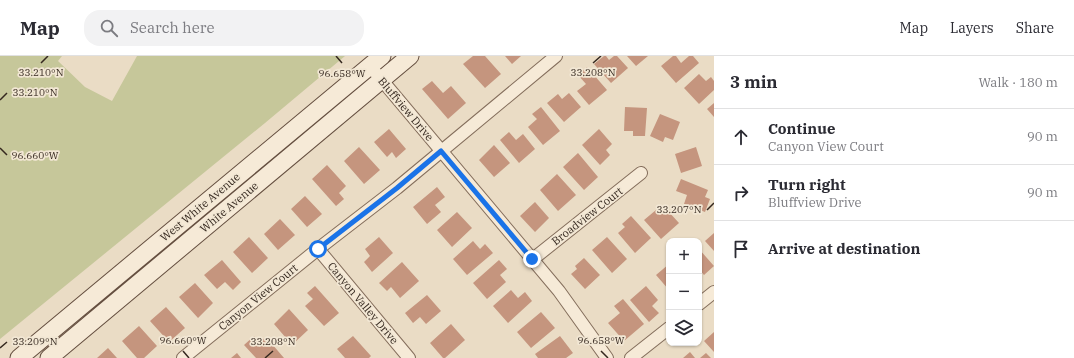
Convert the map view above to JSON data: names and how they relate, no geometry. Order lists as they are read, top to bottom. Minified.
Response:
{"streets":{"main road":["West White Avenue","White Avenue"],"street":["Bluffview Drive","Broadview Court","Canyon View Court","Canyon Valley Drive"]},"crossings":[["Bluffview Drive","West White Avenue"],["Bluffview Drive","White Avenue"],["Bluffview Drive","Broadview Court"],["Bluffview Drive","Canyon View Court"],["Canyon View Court","Canyon Valley Drive"]],"page":{"header":"Map","search":"Search here","nav":["Map","Layers","Share"],"heading":["3 min","Walk · 180 m"],"list":[["Continue","Canyon View Court","90 m"],["Turn right","Bluffview Drive","90 m"],"Arrive at destination"],"map_buttons":["+","−"]},"coordinates":["33.210°N","33.208°N","96.658°W","96.660°W","33.207°N","33.209°N"]}
